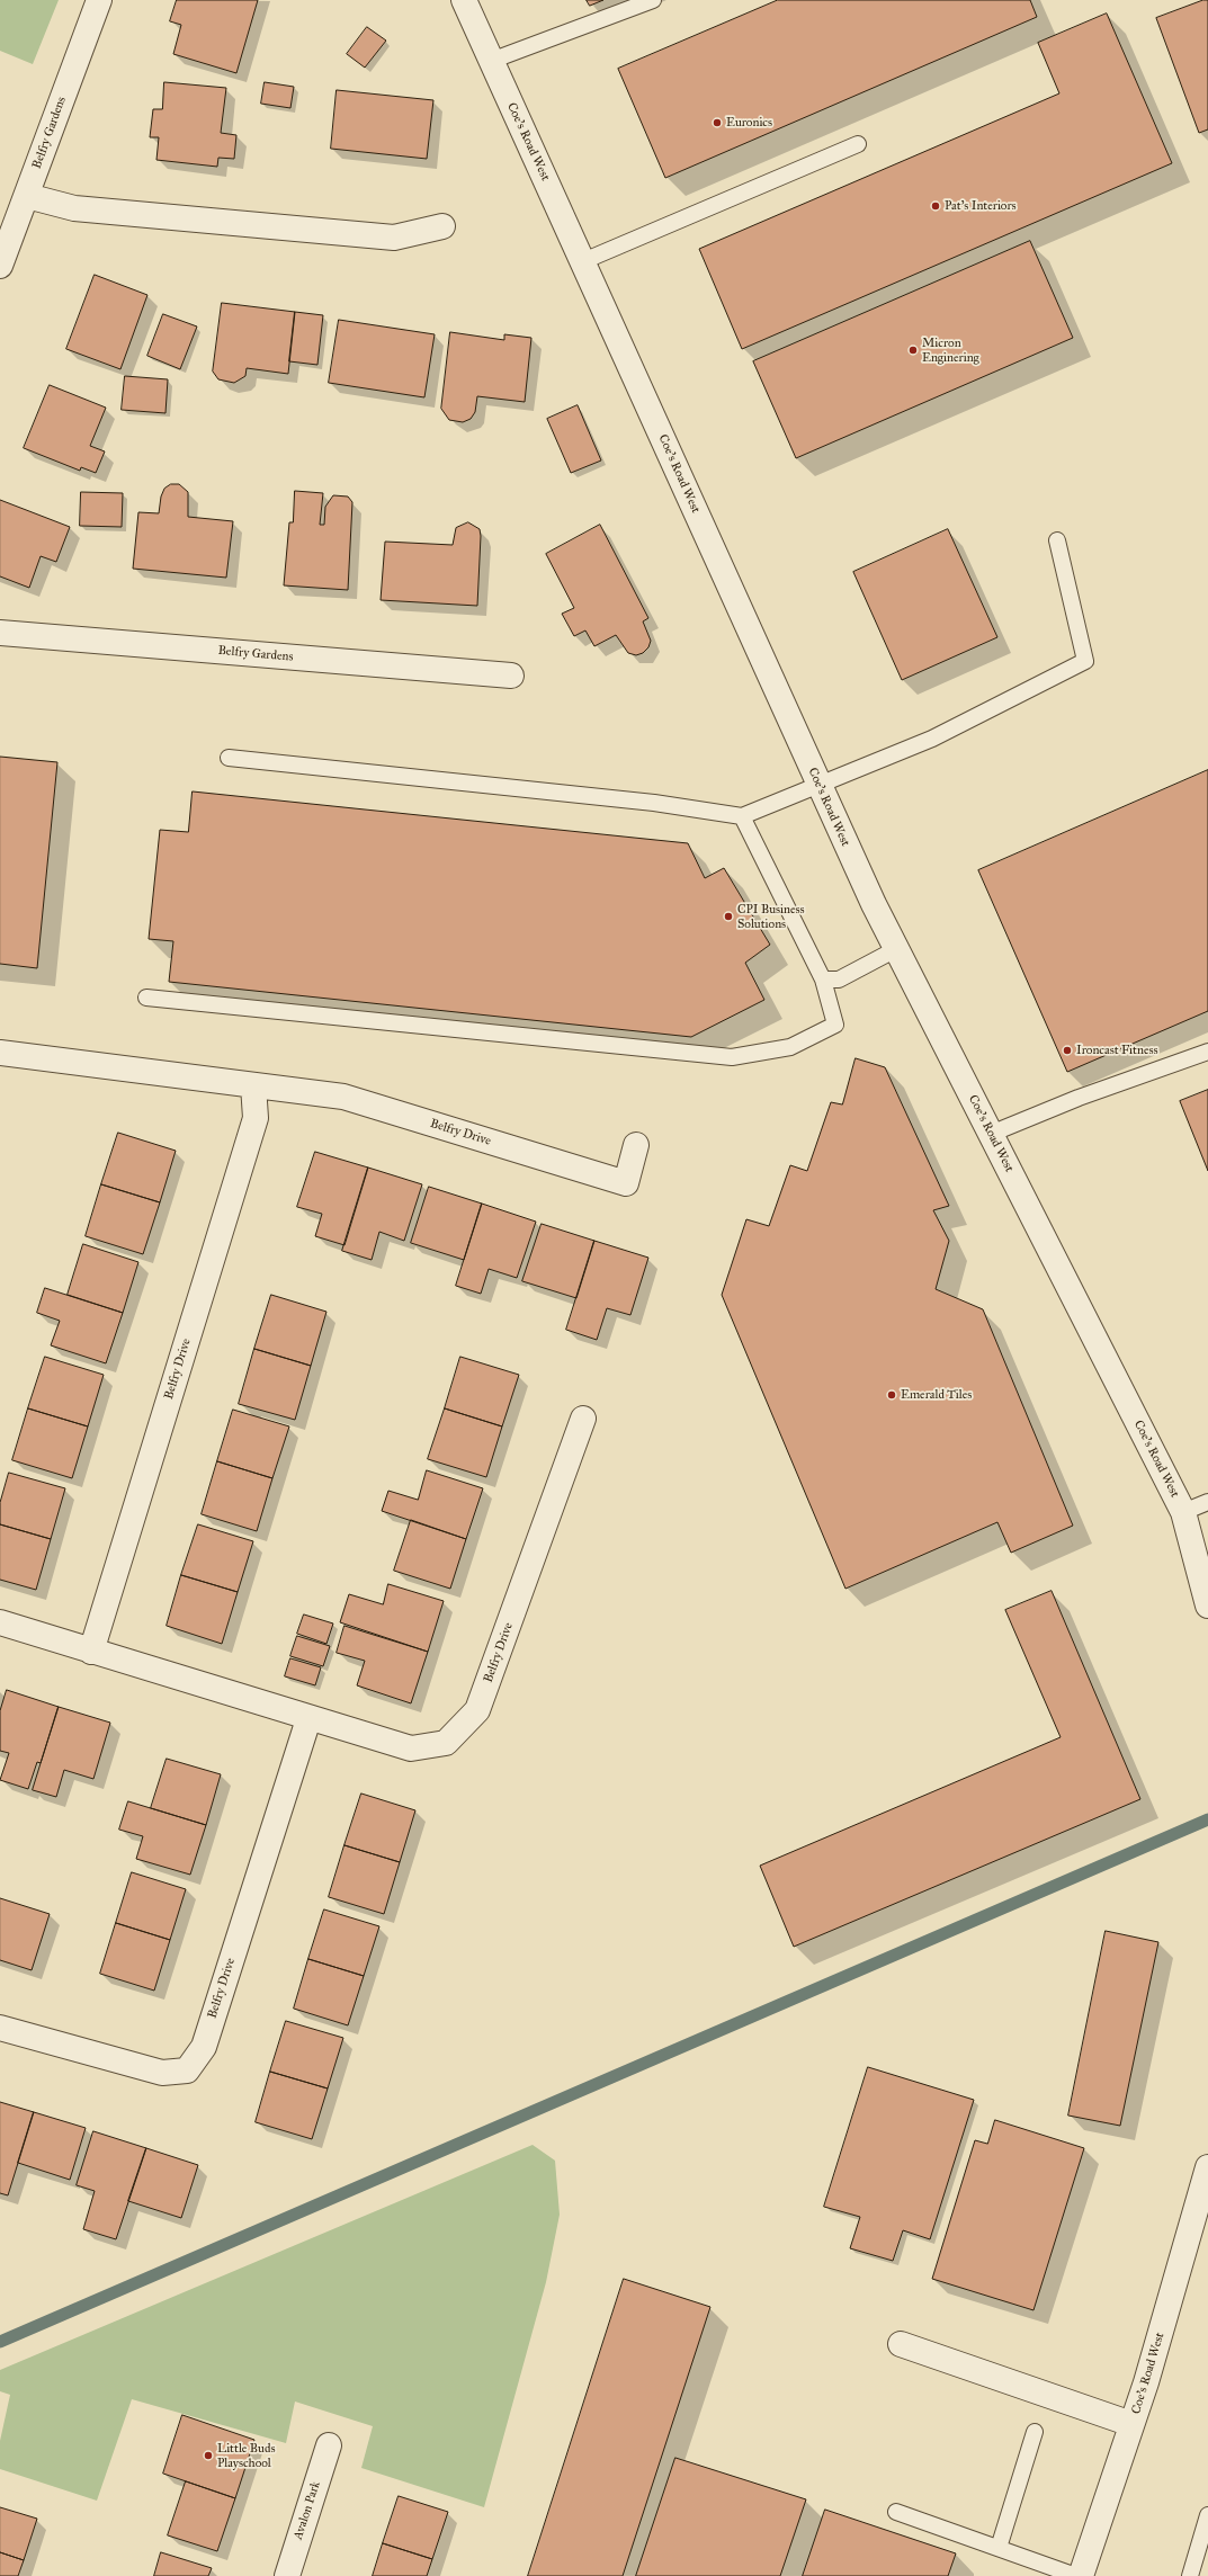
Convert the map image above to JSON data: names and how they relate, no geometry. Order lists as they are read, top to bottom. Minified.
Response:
{"streets":{"street":["Belfry Gardens","Coe's Road West","Belfry Drive","Avalon Park"]},"places":["Euronics","Pat's Interiors","Micron Enginering","CPI Business Solutions","Ironcast Fitness","Emerald Tiles","Little Buds Playschool"]}
